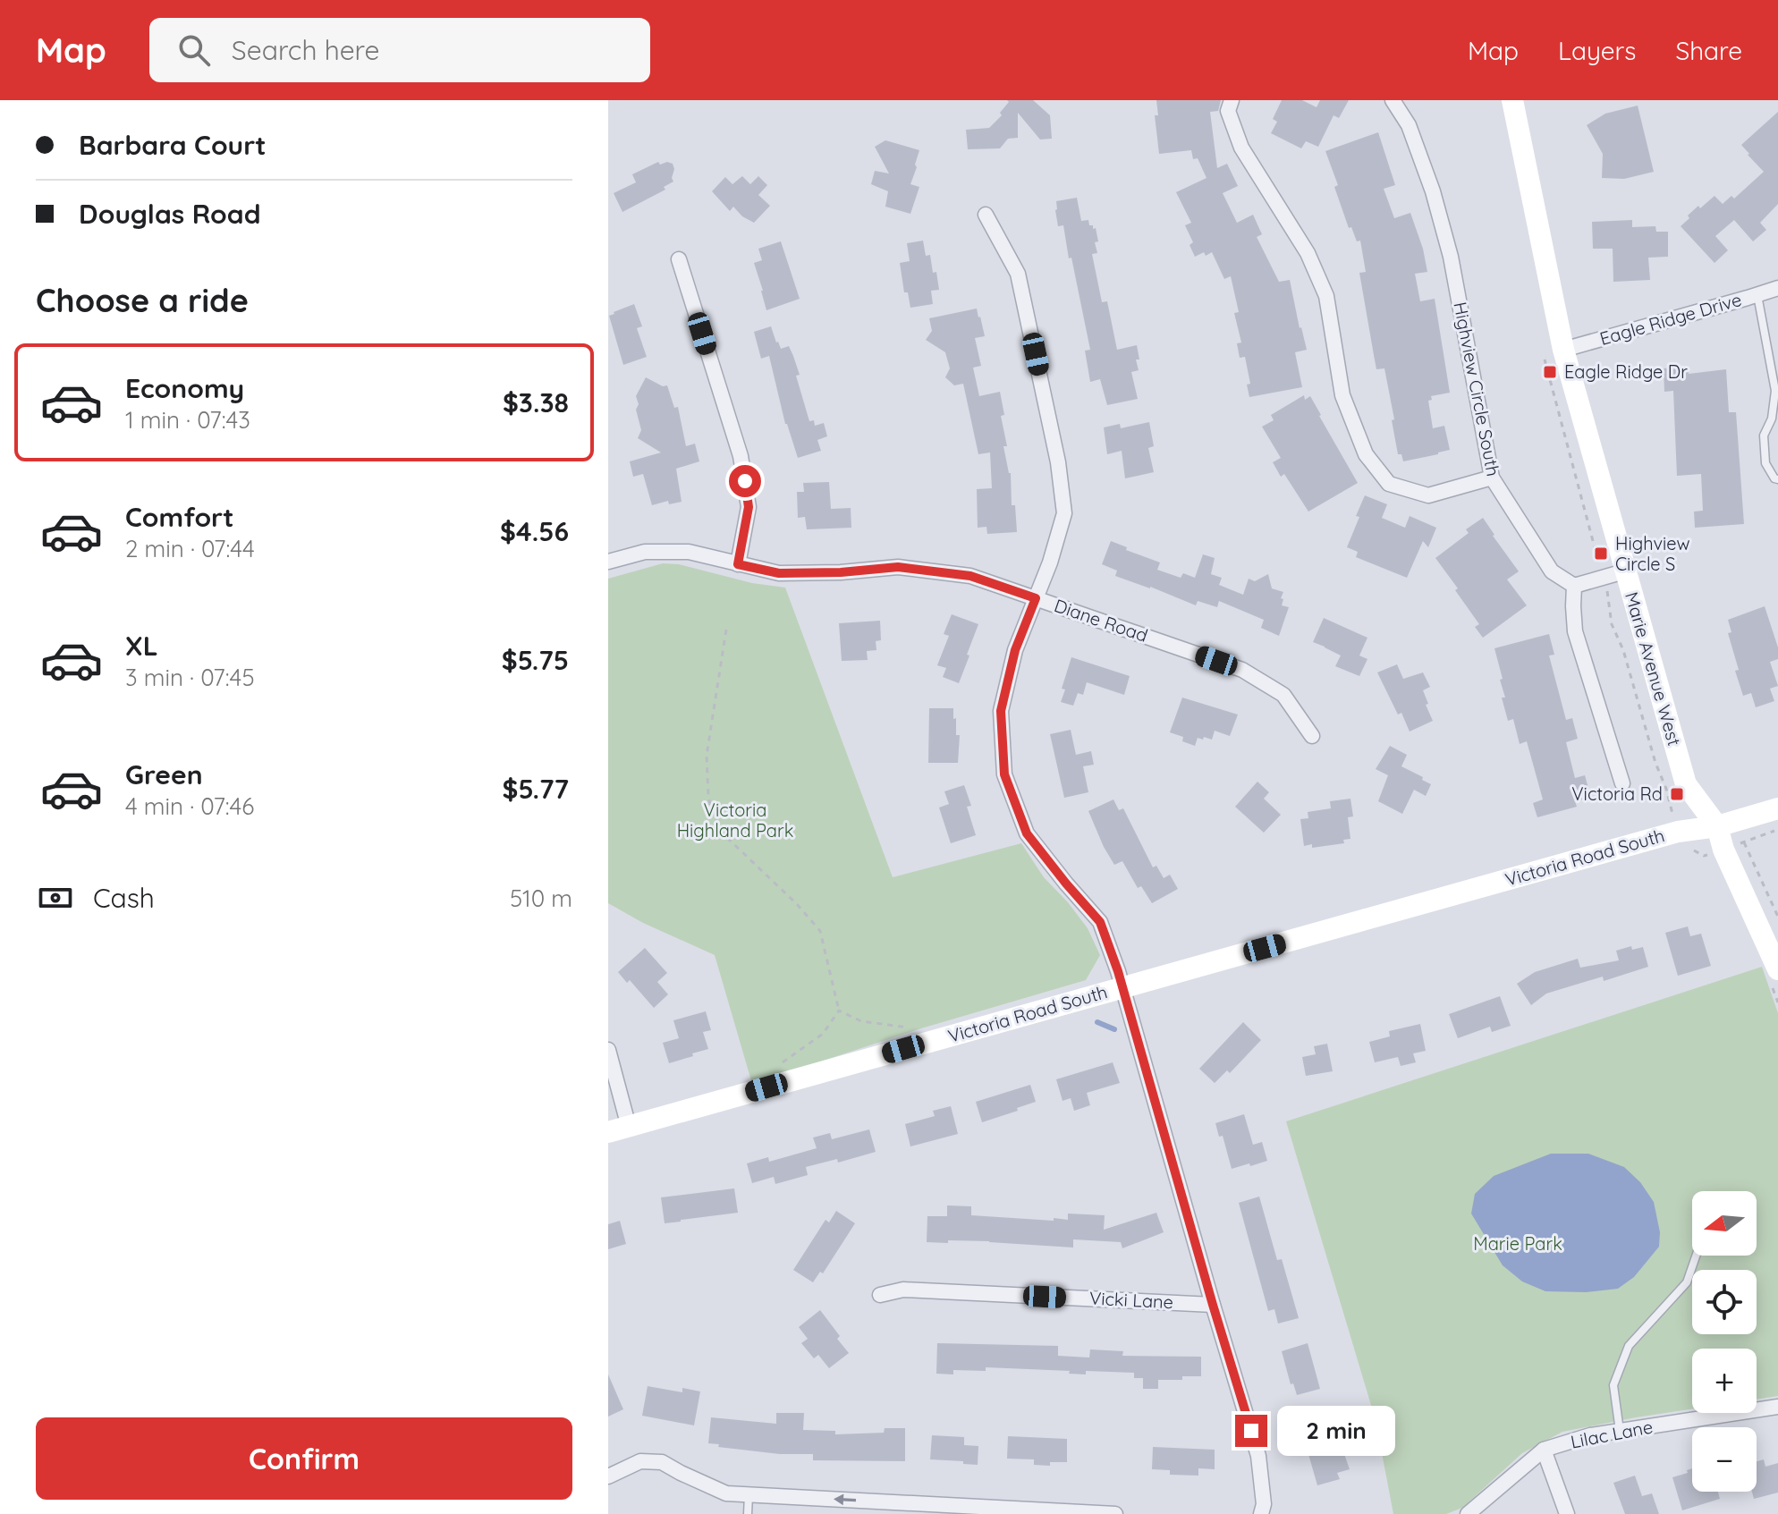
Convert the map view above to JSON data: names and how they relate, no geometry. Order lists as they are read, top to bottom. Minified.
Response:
{"streets":{"street":["Eagle Ridge Drive","Highview Circle South","Diane Road","Marie Avenue West","Victoria Road South","Vicki Lane","Lilac Lane"]},"crossings":[["Eagle Ridge Drive","Marie Avenue West"],["Marie Avenue West","Victoria Road South"]],"parks":["Victoria Highland Park","Marie Park"],"places":{"transit":["Eagle Ridge Dr","Highview Circle S","Victoria Rd"]},"north":"left","page":{"header":"Map","search":"Search here","nav":["Map","Layers","Share"],"banner":["Barbara Court","Douglas Road"],"heading":"Choose a ride","list":[{"name":"Economy","note":"1 min · 07:43","value":"$3.38"},{"name":"Comfort","note":"2 min · 07:44","value":"$4.56"},{"name":"XL","note":"3 min · 07:45","value":"$5.75"},{"name":"Green","note":"4 min · 07:46","value":"$5.77"}],"pay":["Cash","510 m"],"map_buttons":["+","−"],"buttons":"Confirm","bubble":"2 min"}}
